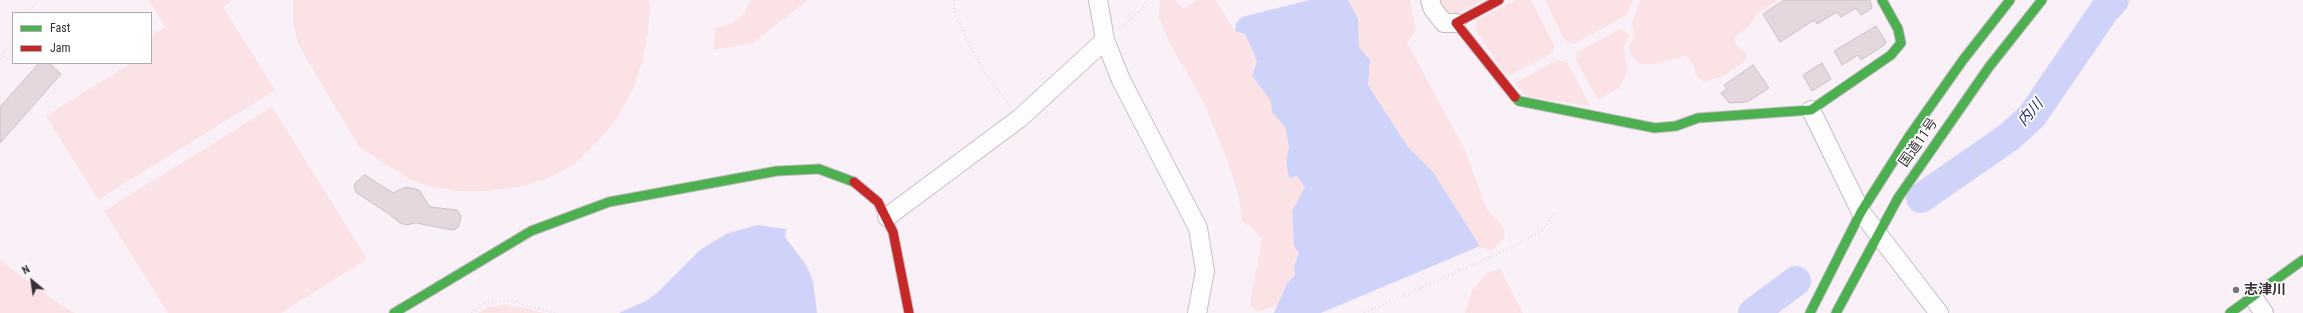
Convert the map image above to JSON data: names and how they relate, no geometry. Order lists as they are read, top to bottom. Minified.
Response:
{"streets":{"main road":["国道11号"]},"water":["内川"],"places":["志津川"],"legend":["Fast","Jam"],"north":"top left"}
